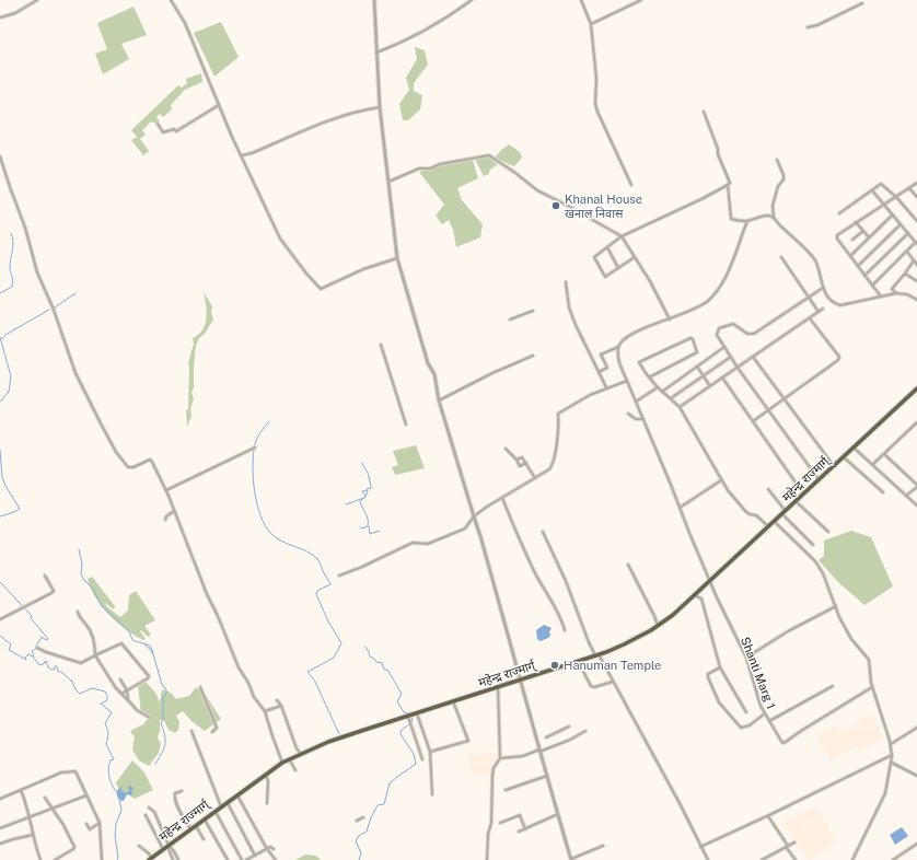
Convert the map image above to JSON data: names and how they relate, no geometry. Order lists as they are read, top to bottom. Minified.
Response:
{"streets":{"highway":["महेन्द्र राज्मार्ग्"],"street":["Shanti Marg 1"]},"crossings":[["महेन्द्र राज्मार्ग्","Shanti Marg 1"]],"places":["Khanal House खनाल निवास","Hanuman Temple"]}
